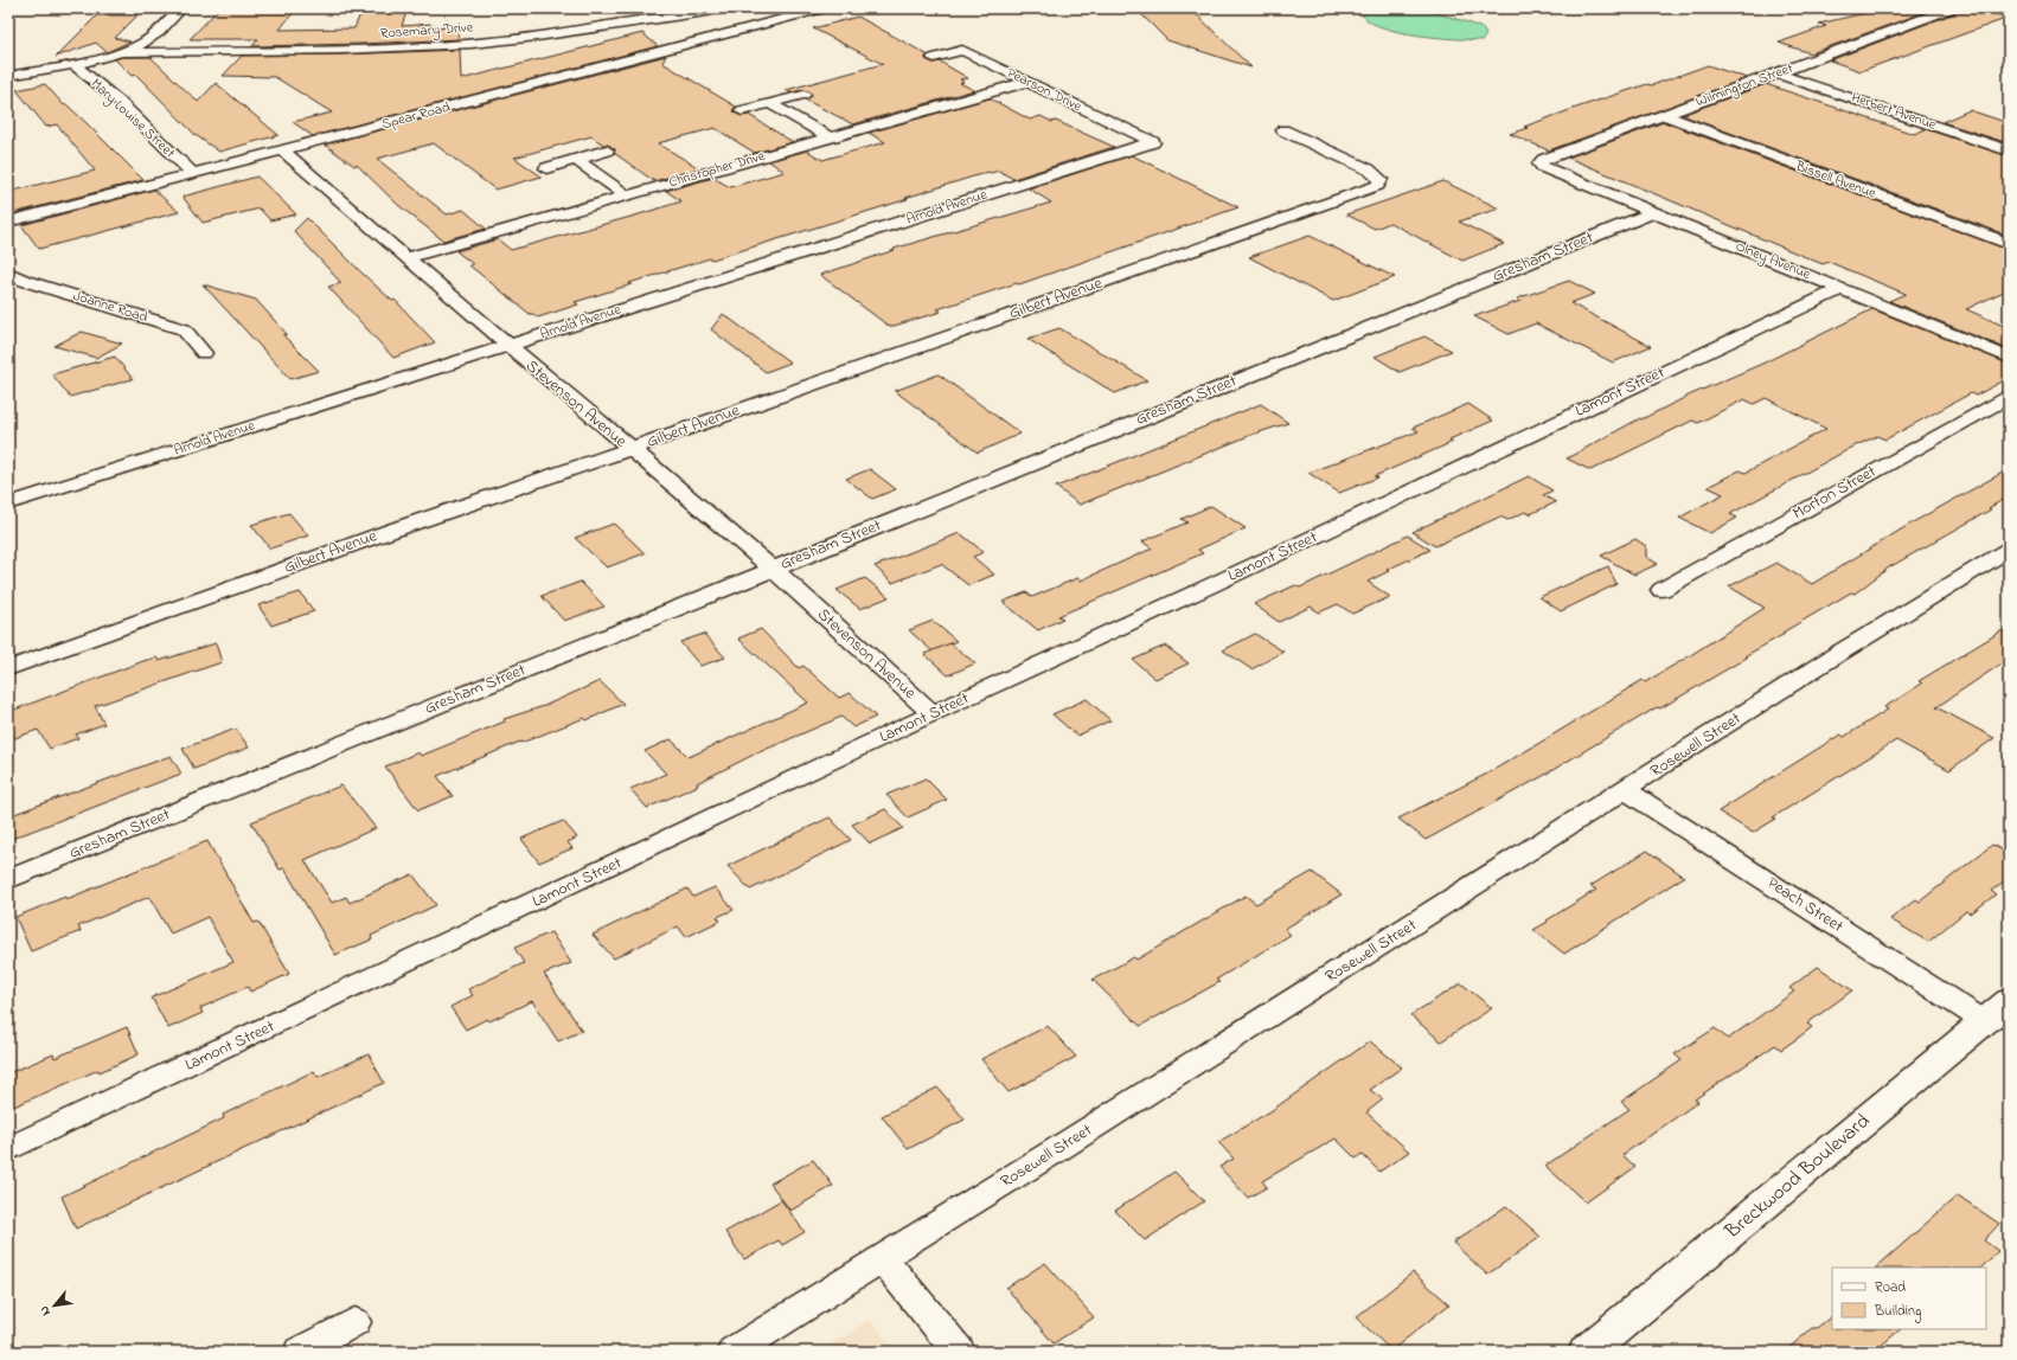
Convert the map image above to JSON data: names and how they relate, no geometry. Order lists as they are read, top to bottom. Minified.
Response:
{"streets":{"main road":["Breckwood Boulevard"],"street":["Rosemary Drive","Wilmington Street","Pearson Drive","Herbert Avenue","Spear Road","Mary Louise Street","Christopher Drive","Bissell Avenue","Arnold Avenue","Gresham Street","Olney Avenue","Gilbert Avenue","Joanne Road","Lamont Street","Stevenson Avenue","Morton Street","Rosewell Street","Peach Street"]},"crossings":[["Wilmington Street","Herbert Avenue"],["Wilmington Street","Bissell Avenue"],["Wilmington Street","Olney Avenue"],["Pearson Drive","Christopher Drive"],["Pearson Drive","Arnold Avenue"],["Spear Road","Mary Louise Street"],["Spear Road","Stevenson Avenue"],["Christopher Drive","Stevenson Avenue"],["Arnold Avenue","Stevenson Avenue"],["Gresham Street","Olney Avenue"],["Gresham Street","Stevenson Avenue"],["Olney Avenue","Lamont Street"],["Gilbert Avenue","Stevenson Avenue"],["Lamont Street","Stevenson Avenue"],["Rosewell Street","Peach Street"],["Peach Street","Breckwood Boulevard"]],"legend":["Road","Building"],"north":"bottom left"}
